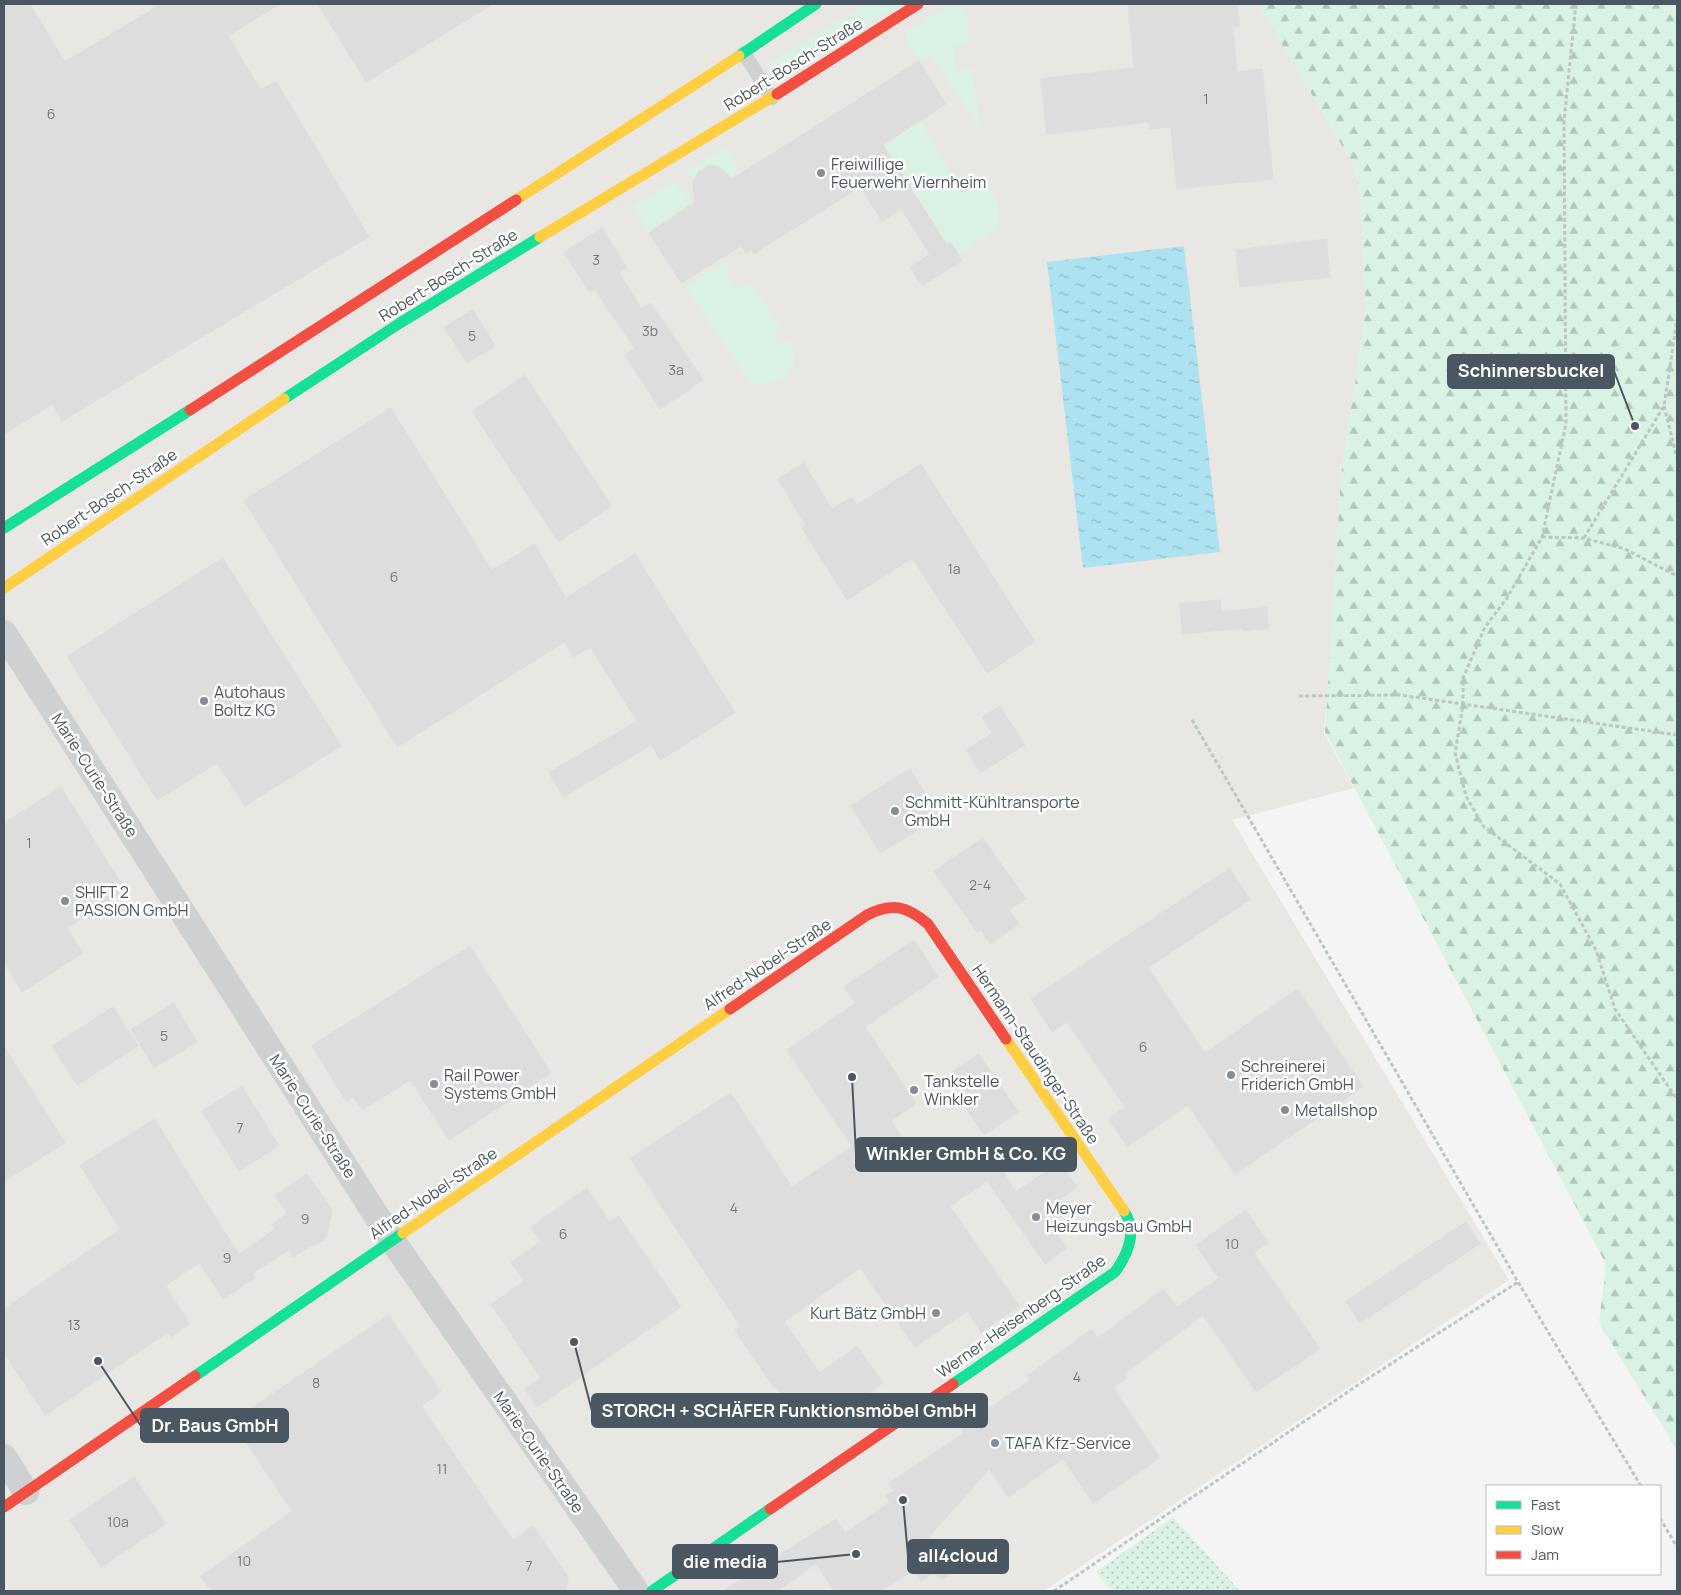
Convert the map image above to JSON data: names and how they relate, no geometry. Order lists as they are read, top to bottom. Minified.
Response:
{"streets":{"street":["Robert-Bosch-Straße","Marie-Curie-Straße","Alfred-Nobel-Straße","Hermann-Staudinger-Straße","Werner-Heisenberg-Straße"]},"crossings":[["Marie-Curie-Straße","Alfred-Nobel-Straße"],["Alfred-Nobel-Straße","Hermann-Staudinger-Straße"],["Hermann-Staudinger-Straße","Werner-Heisenberg-Straße"]],"places":["Freiwillige Feuerwehr Viernheim","Schinnersbuckel","Autohaus Boltz KG","Schmitt-Kühltransporte GmbH","SHIFT 2 PASSION GmbH","Schreinerei Friderich GmbH","Winkler GmbH & Co. KG","Rail Power Systems GmbH","Tankstelle Winkler","Metallshop","Meyer Heizungsbau GmbH","Kurt Bätz GmbH","STORCH + SCHÄFER Funktionsmöbel GmbH","Dr. Baus GmbH","TAFA Kfz-Service","all4cloud","die media"],"house_numbers":["1","6","3","3b","5","3a","1a","6","1","2-4","5","6","7","4","9","6","10","9","13","4","8","11","10a","10","7"],"legend":["Fast","Slow","Jam"]}
